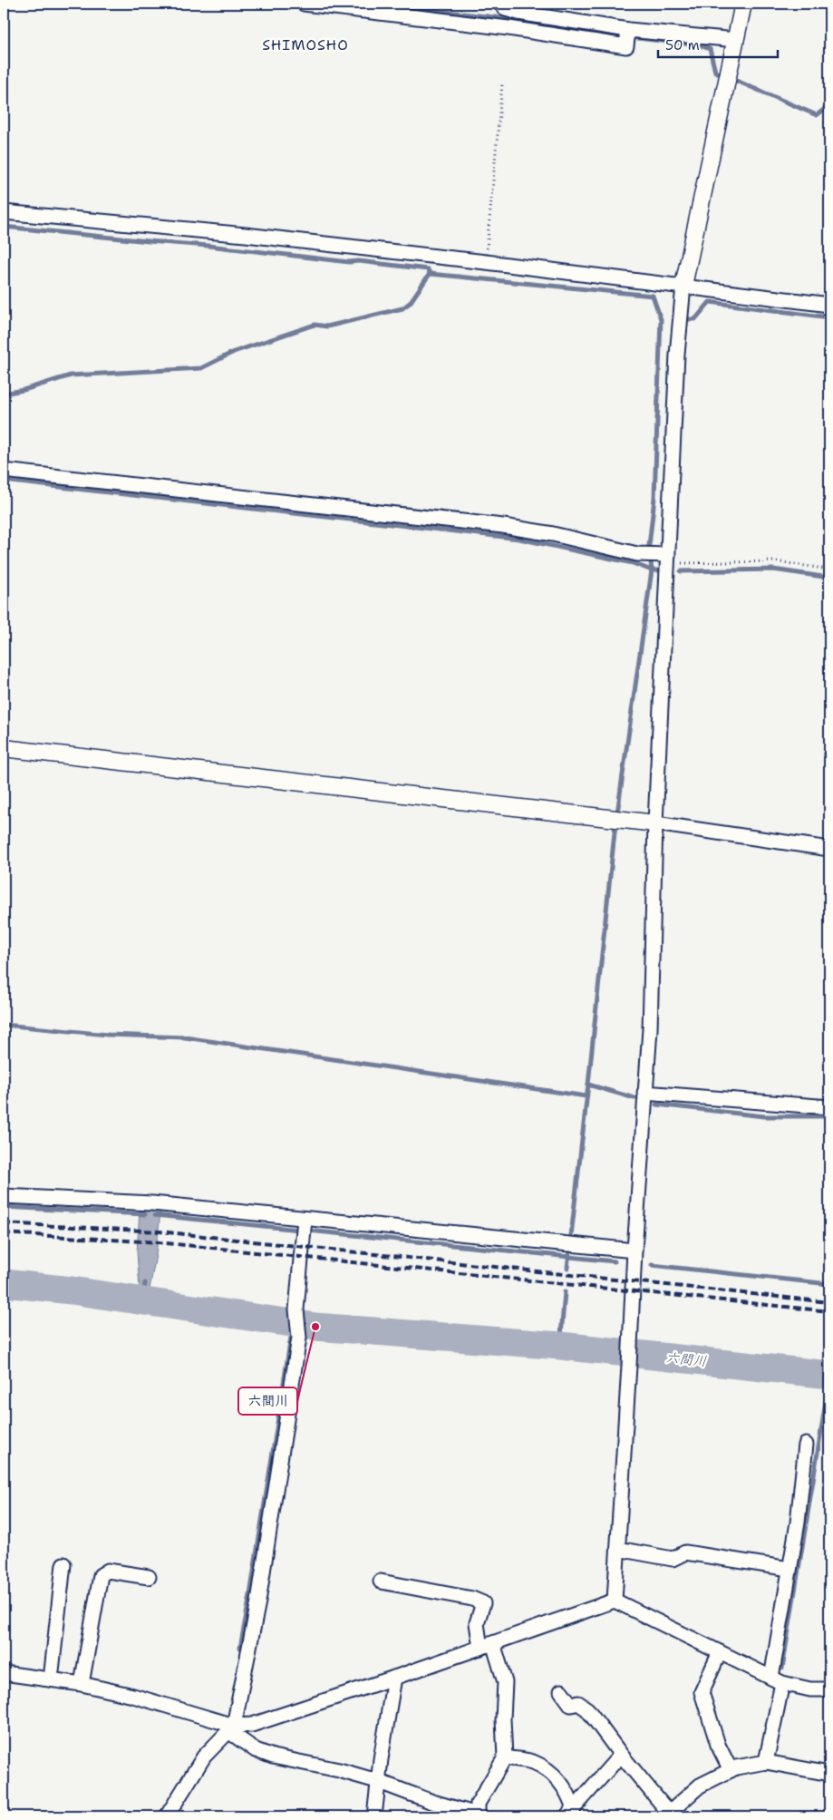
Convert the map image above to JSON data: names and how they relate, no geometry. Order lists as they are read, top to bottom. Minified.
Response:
{"districts":["SHIMOSHO"],"water":["六間川"],"places":["六間川"],"scale_bar":"50 m"}
